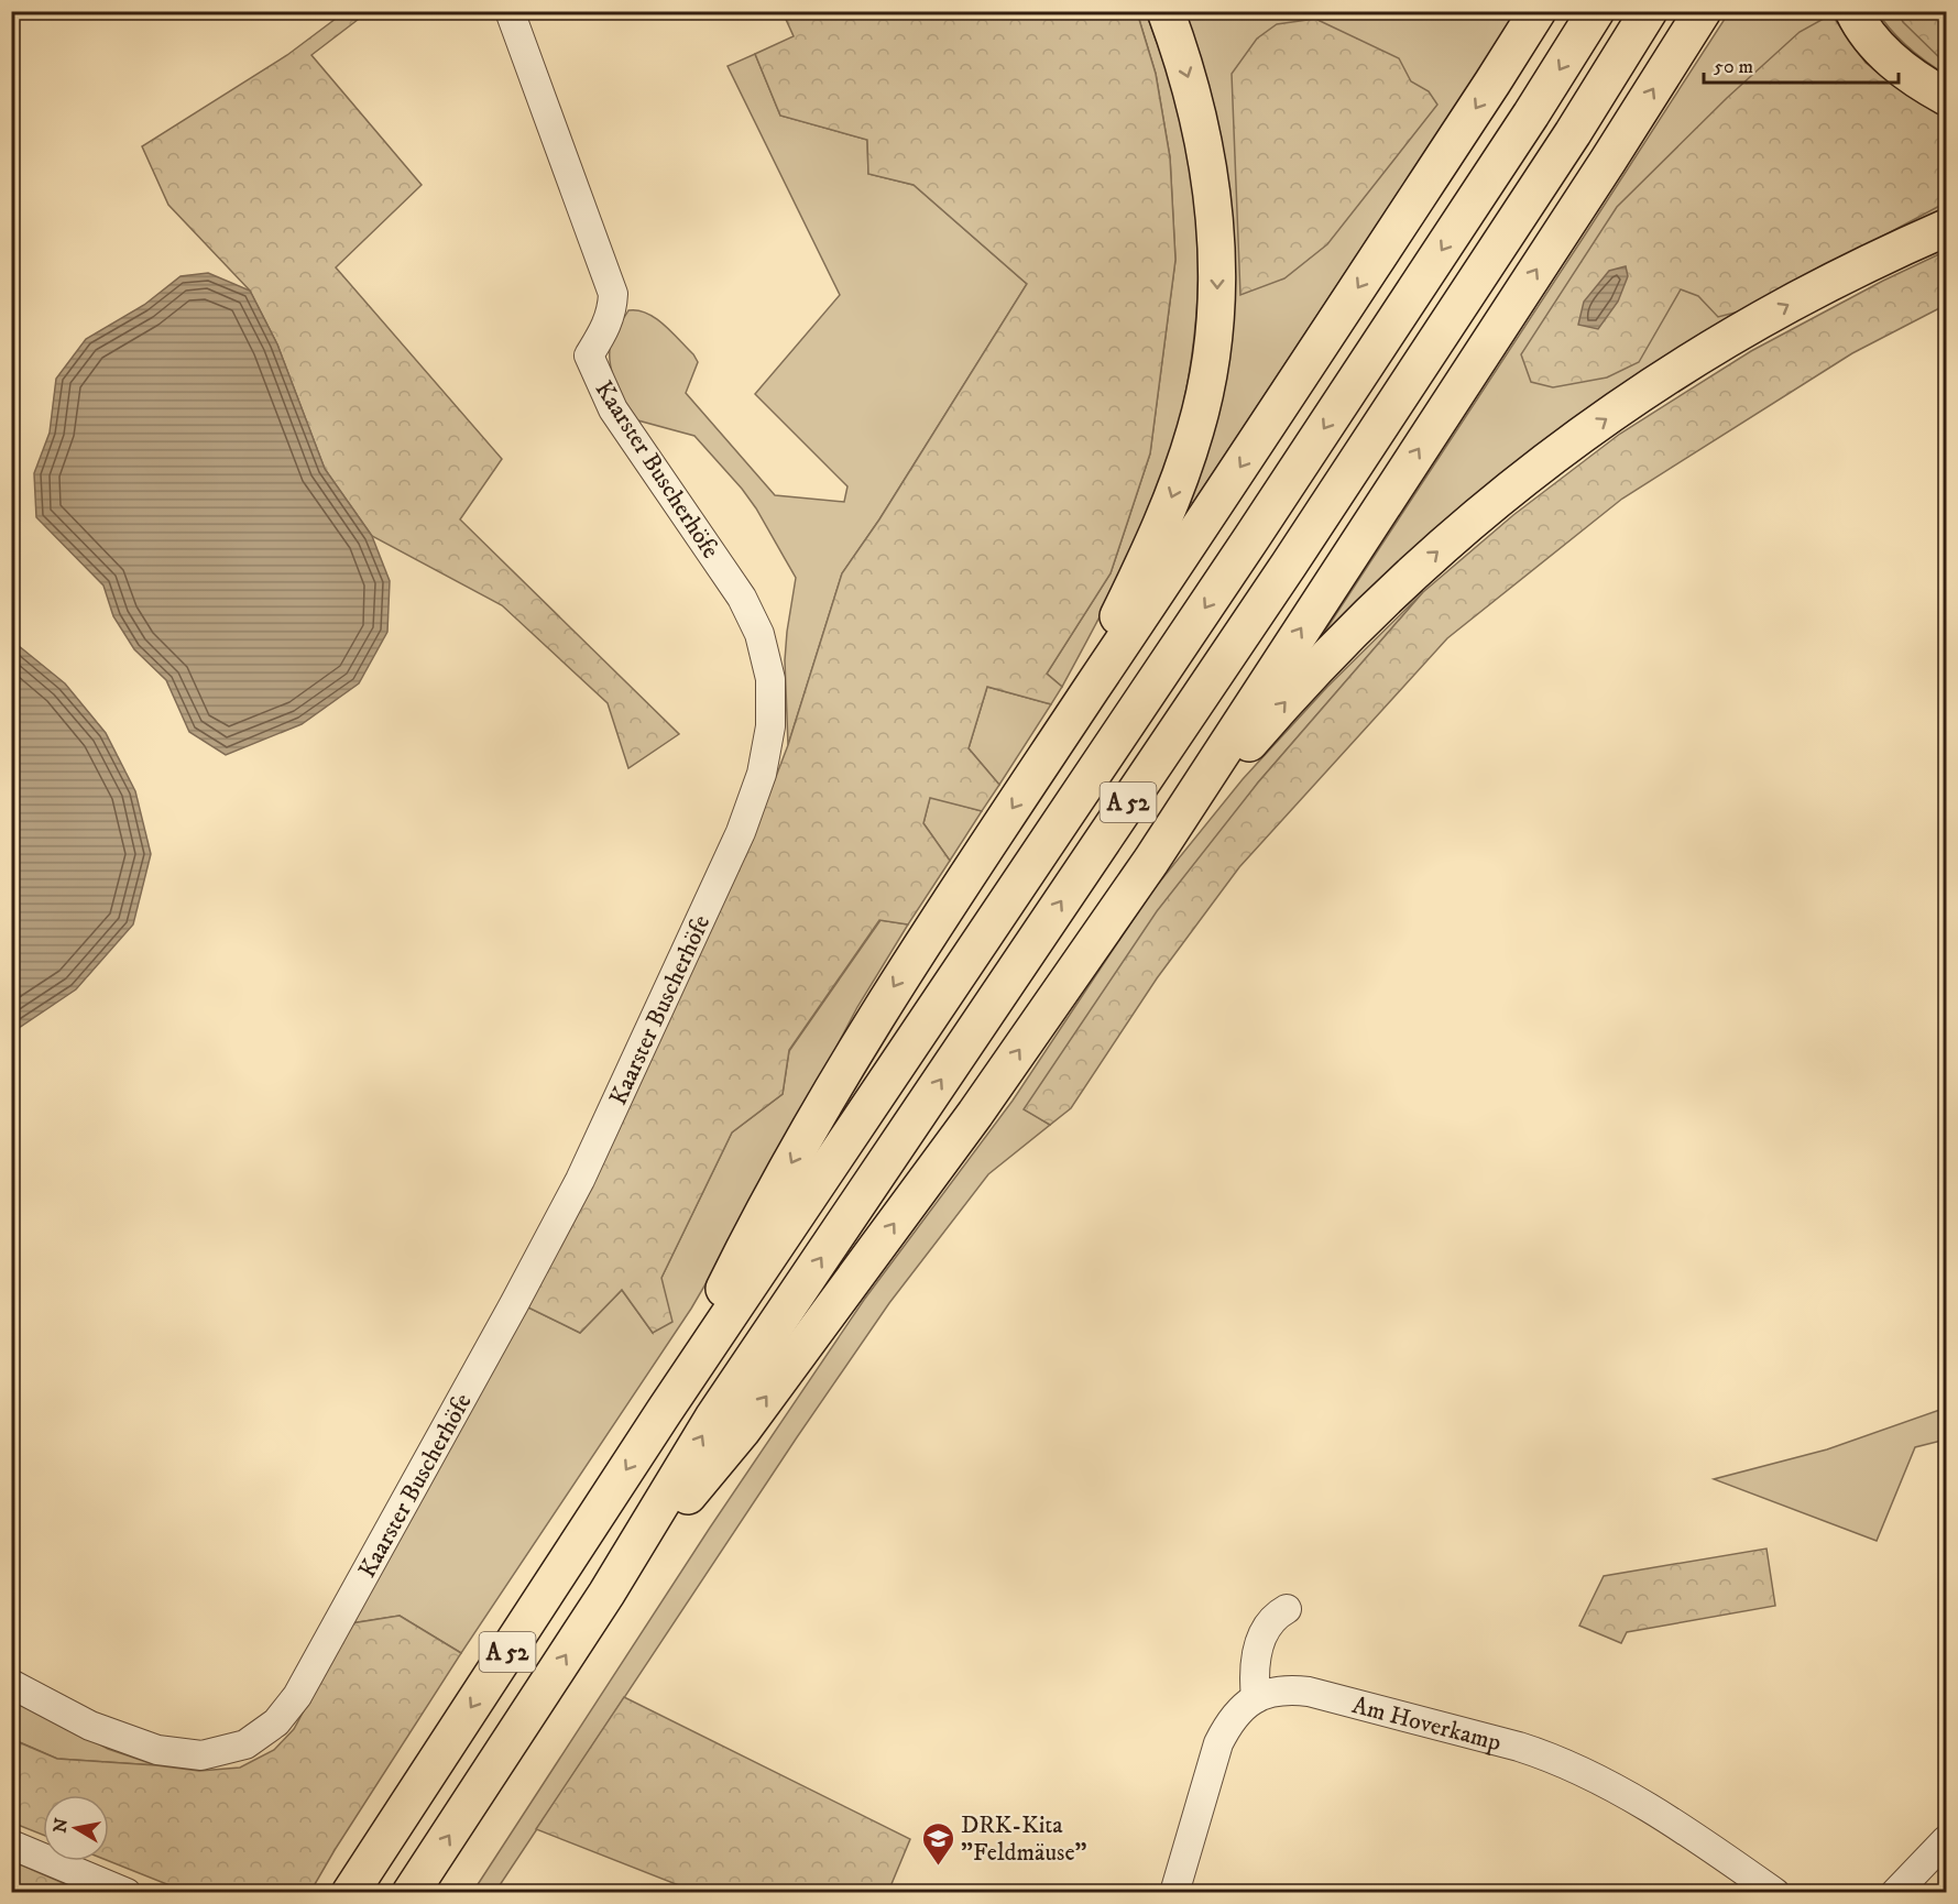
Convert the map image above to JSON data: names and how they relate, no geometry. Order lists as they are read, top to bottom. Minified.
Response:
{"streets":{"highway":["A 52"],"street":["Kaarster Buscherhöfe","Am Hoverkamp"]},"places":{"school or university":["DRK-Kita \"Feldmäuse\""]},"scale_bar":"50 m","north":"left"}
